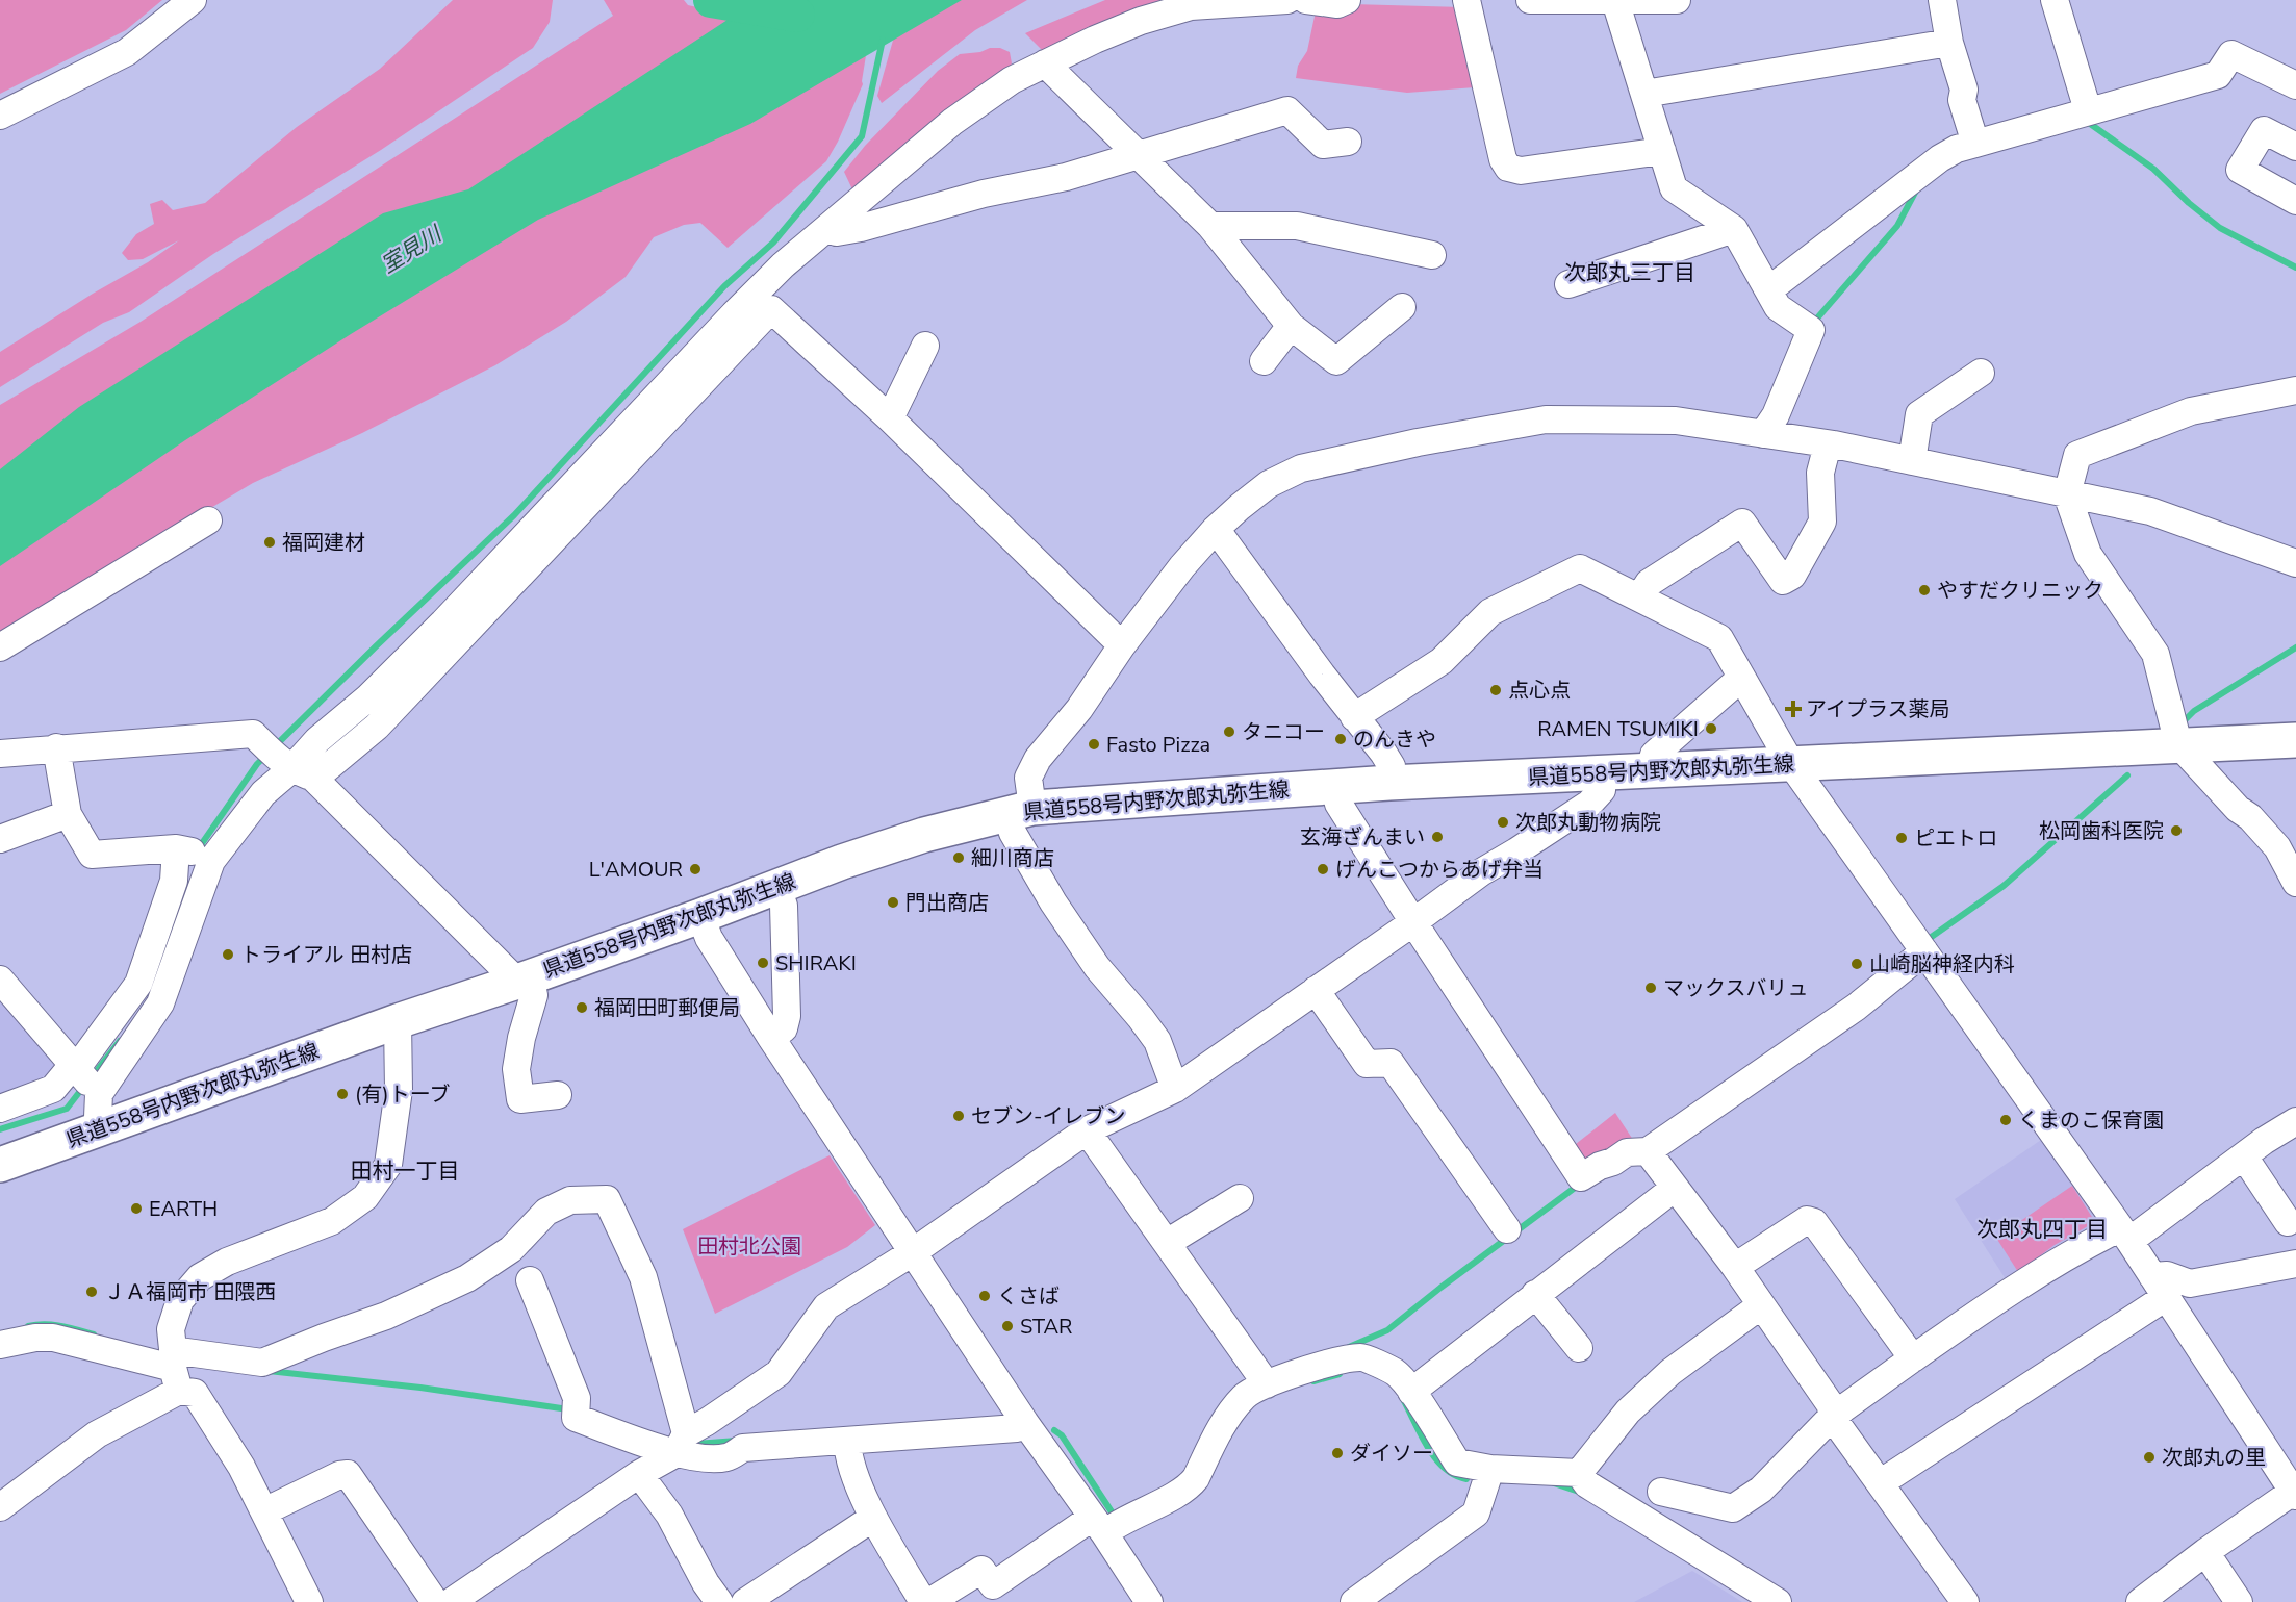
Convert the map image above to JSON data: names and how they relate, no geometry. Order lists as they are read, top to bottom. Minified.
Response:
{"streets":{"main road":["県道558号内野次郎丸弥生線"]},"districts":["次郎丸三丁目","田村一丁目","次郎丸四丁目"],"water":["室見川"],"parks":["田村北公園"],"places":{"other":["福岡建材","やすだクリニック","点心点","RAMEN TSUMIKI","タニコー","のんきや","Fasto Pizza","次郎丸動物病院","松岡歯科医院","玄海ざんまい","ピエトロ","細川商店","L'AMOUR","げんこつからあげ弁当","門出商店","トライアル 田村店","SHIRAKI","山崎脳神経内科","マックスバリュ","福岡田町郵便局","(有)トーブ","セブン-イレブン","くまのこ保育園","EARTH","ＪＡ福岡市 田隈西","くさば","STAR","ダイソー","次郎丸の里"],"health":["アイプラス薬局"]}}
